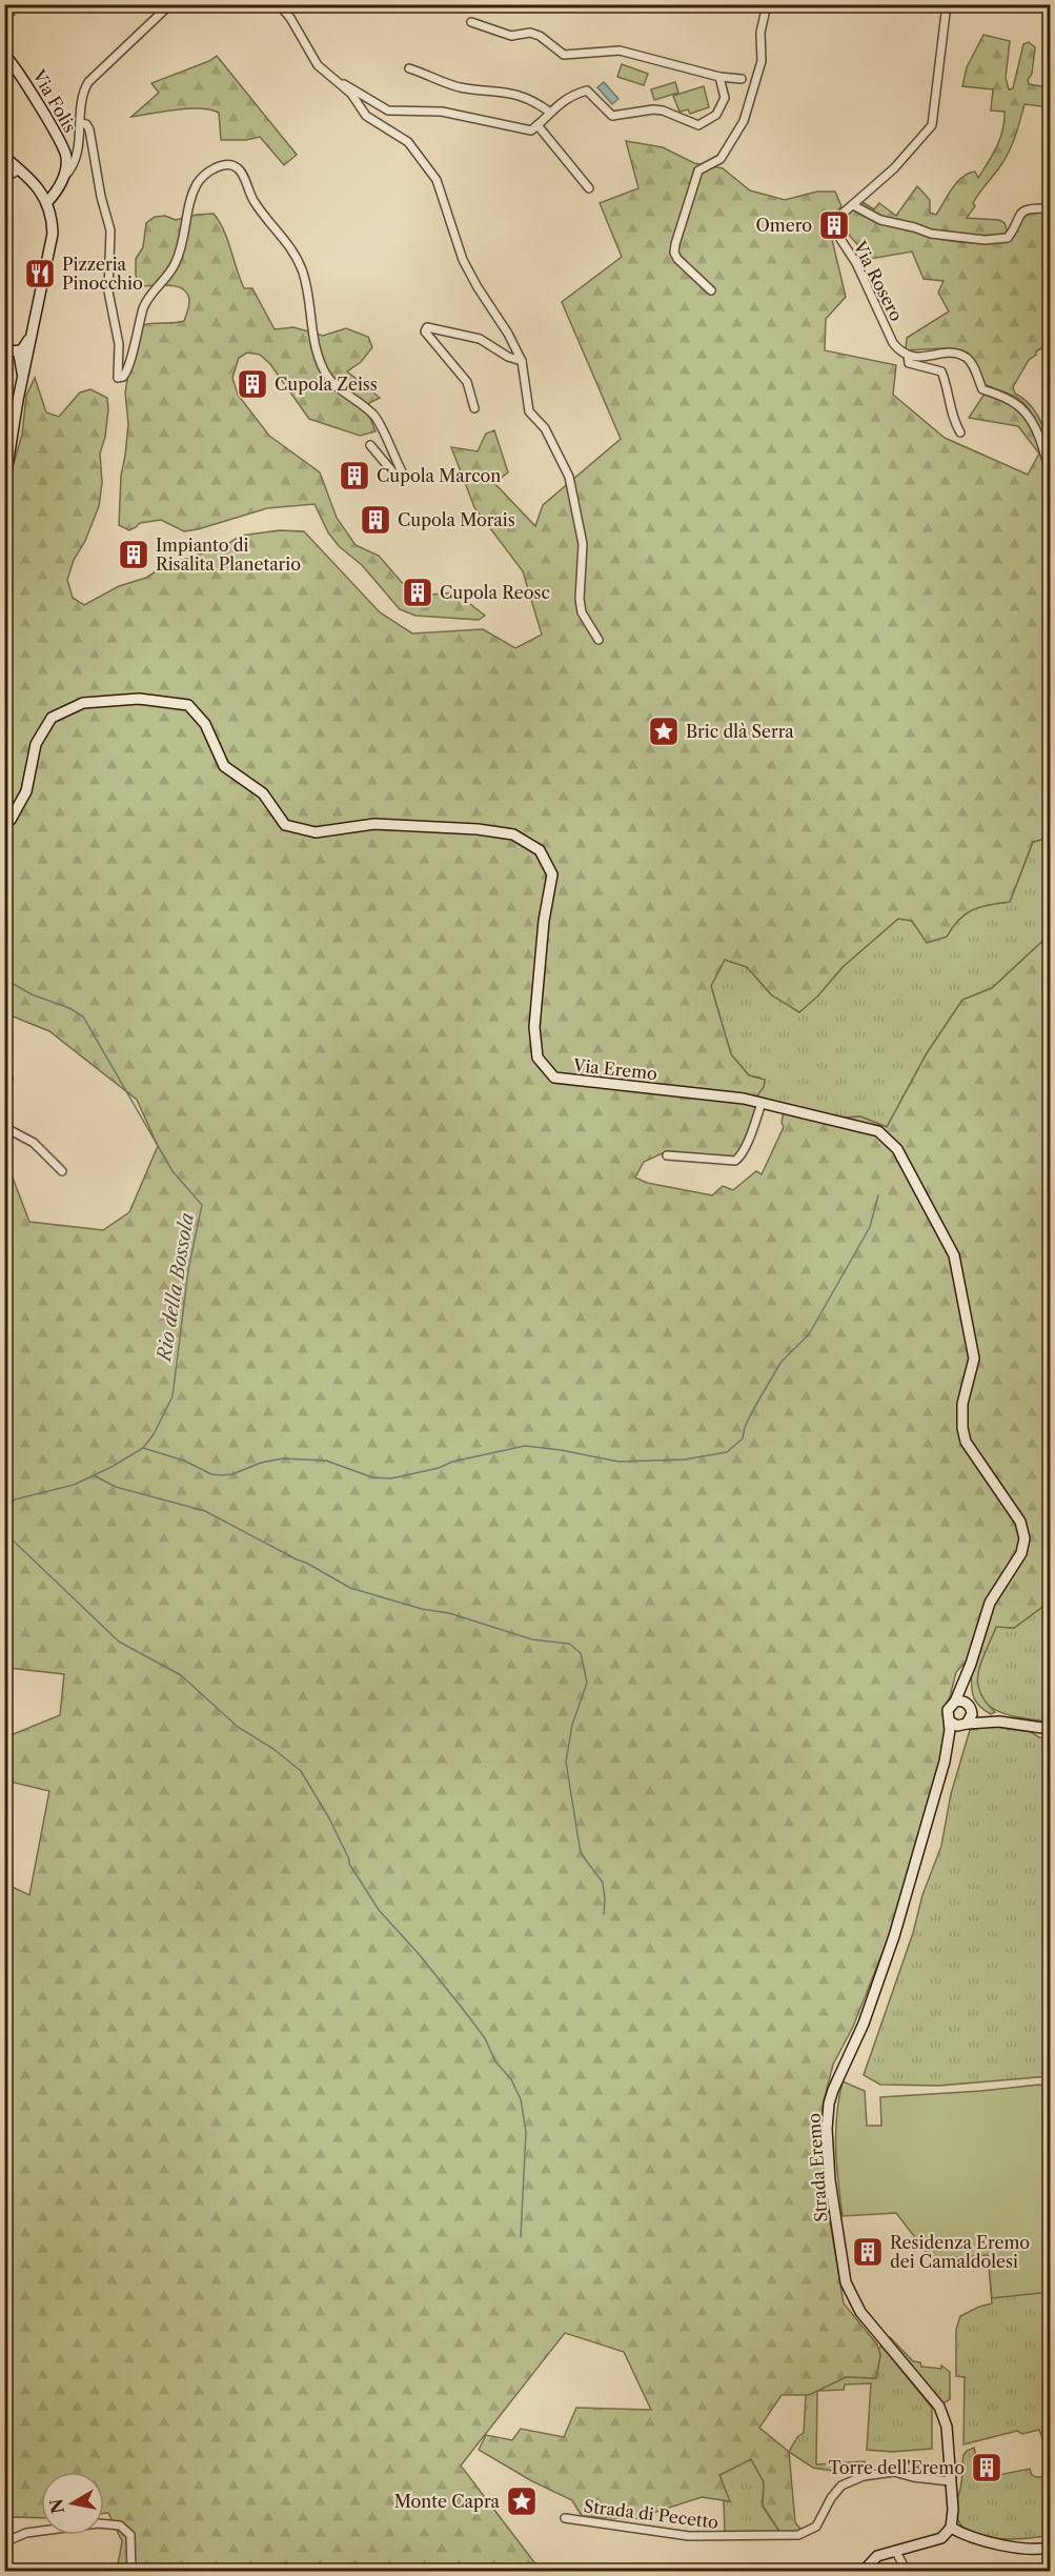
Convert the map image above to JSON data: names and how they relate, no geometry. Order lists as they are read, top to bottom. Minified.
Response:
{"streets":{"street":["Via Folis","Via Rosero","Via Eremo","Strada Eremo","Strada di Pecetto"]},"crossings":[["Via Eremo","Strada Eremo"],["Strada Eremo","Strada di Pecetto"]],"water":["Rio della Bossola"],"places":{"building":["Omero","Cupola Zeiss","Cupola Marcon","Cupola Morais","Impianto di Risalita Planetario","Cupola Reosc","Residenza Eremo dei Camaldolesi","Torre dell'Eremo"],"restaurant":["Pizzeria Pinocchio"],"place":["Bric dlà Serra","Monte Capra"]},"north":"left"}
